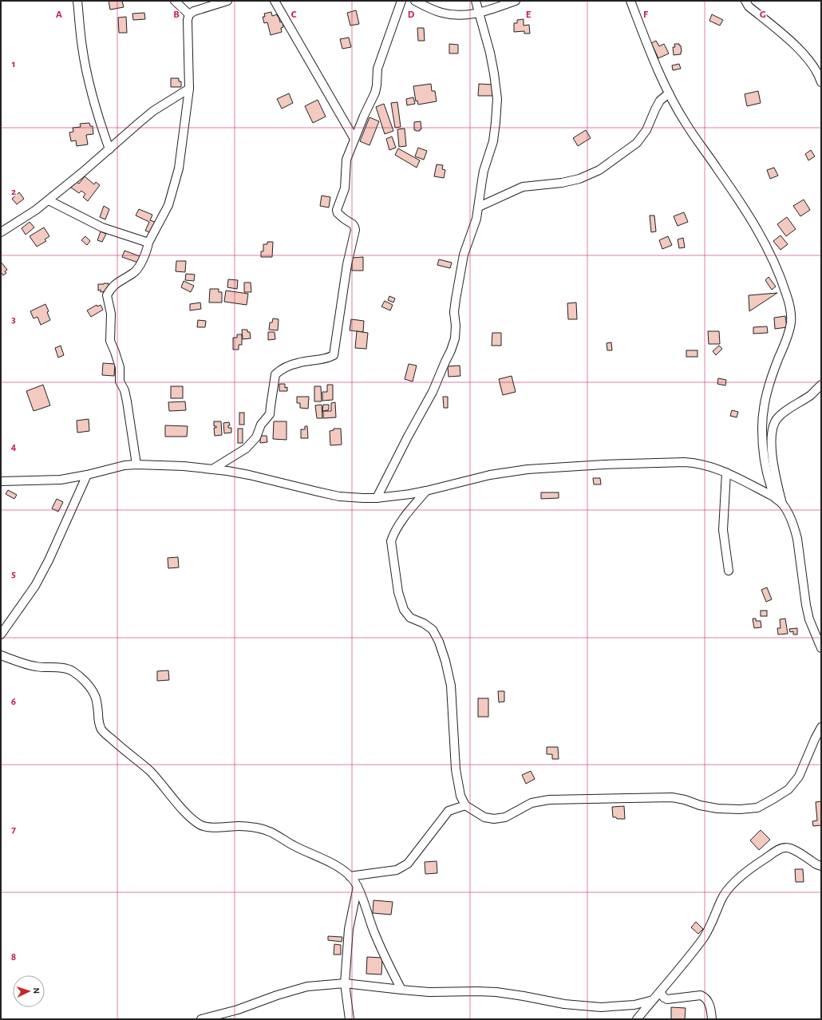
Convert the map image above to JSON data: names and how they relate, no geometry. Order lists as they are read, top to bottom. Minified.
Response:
{"north":"right","grid":{"columns":["A","B","C","D","E","F","G"],"rows":["1","2","3","4","5","6","7","8"]}}
